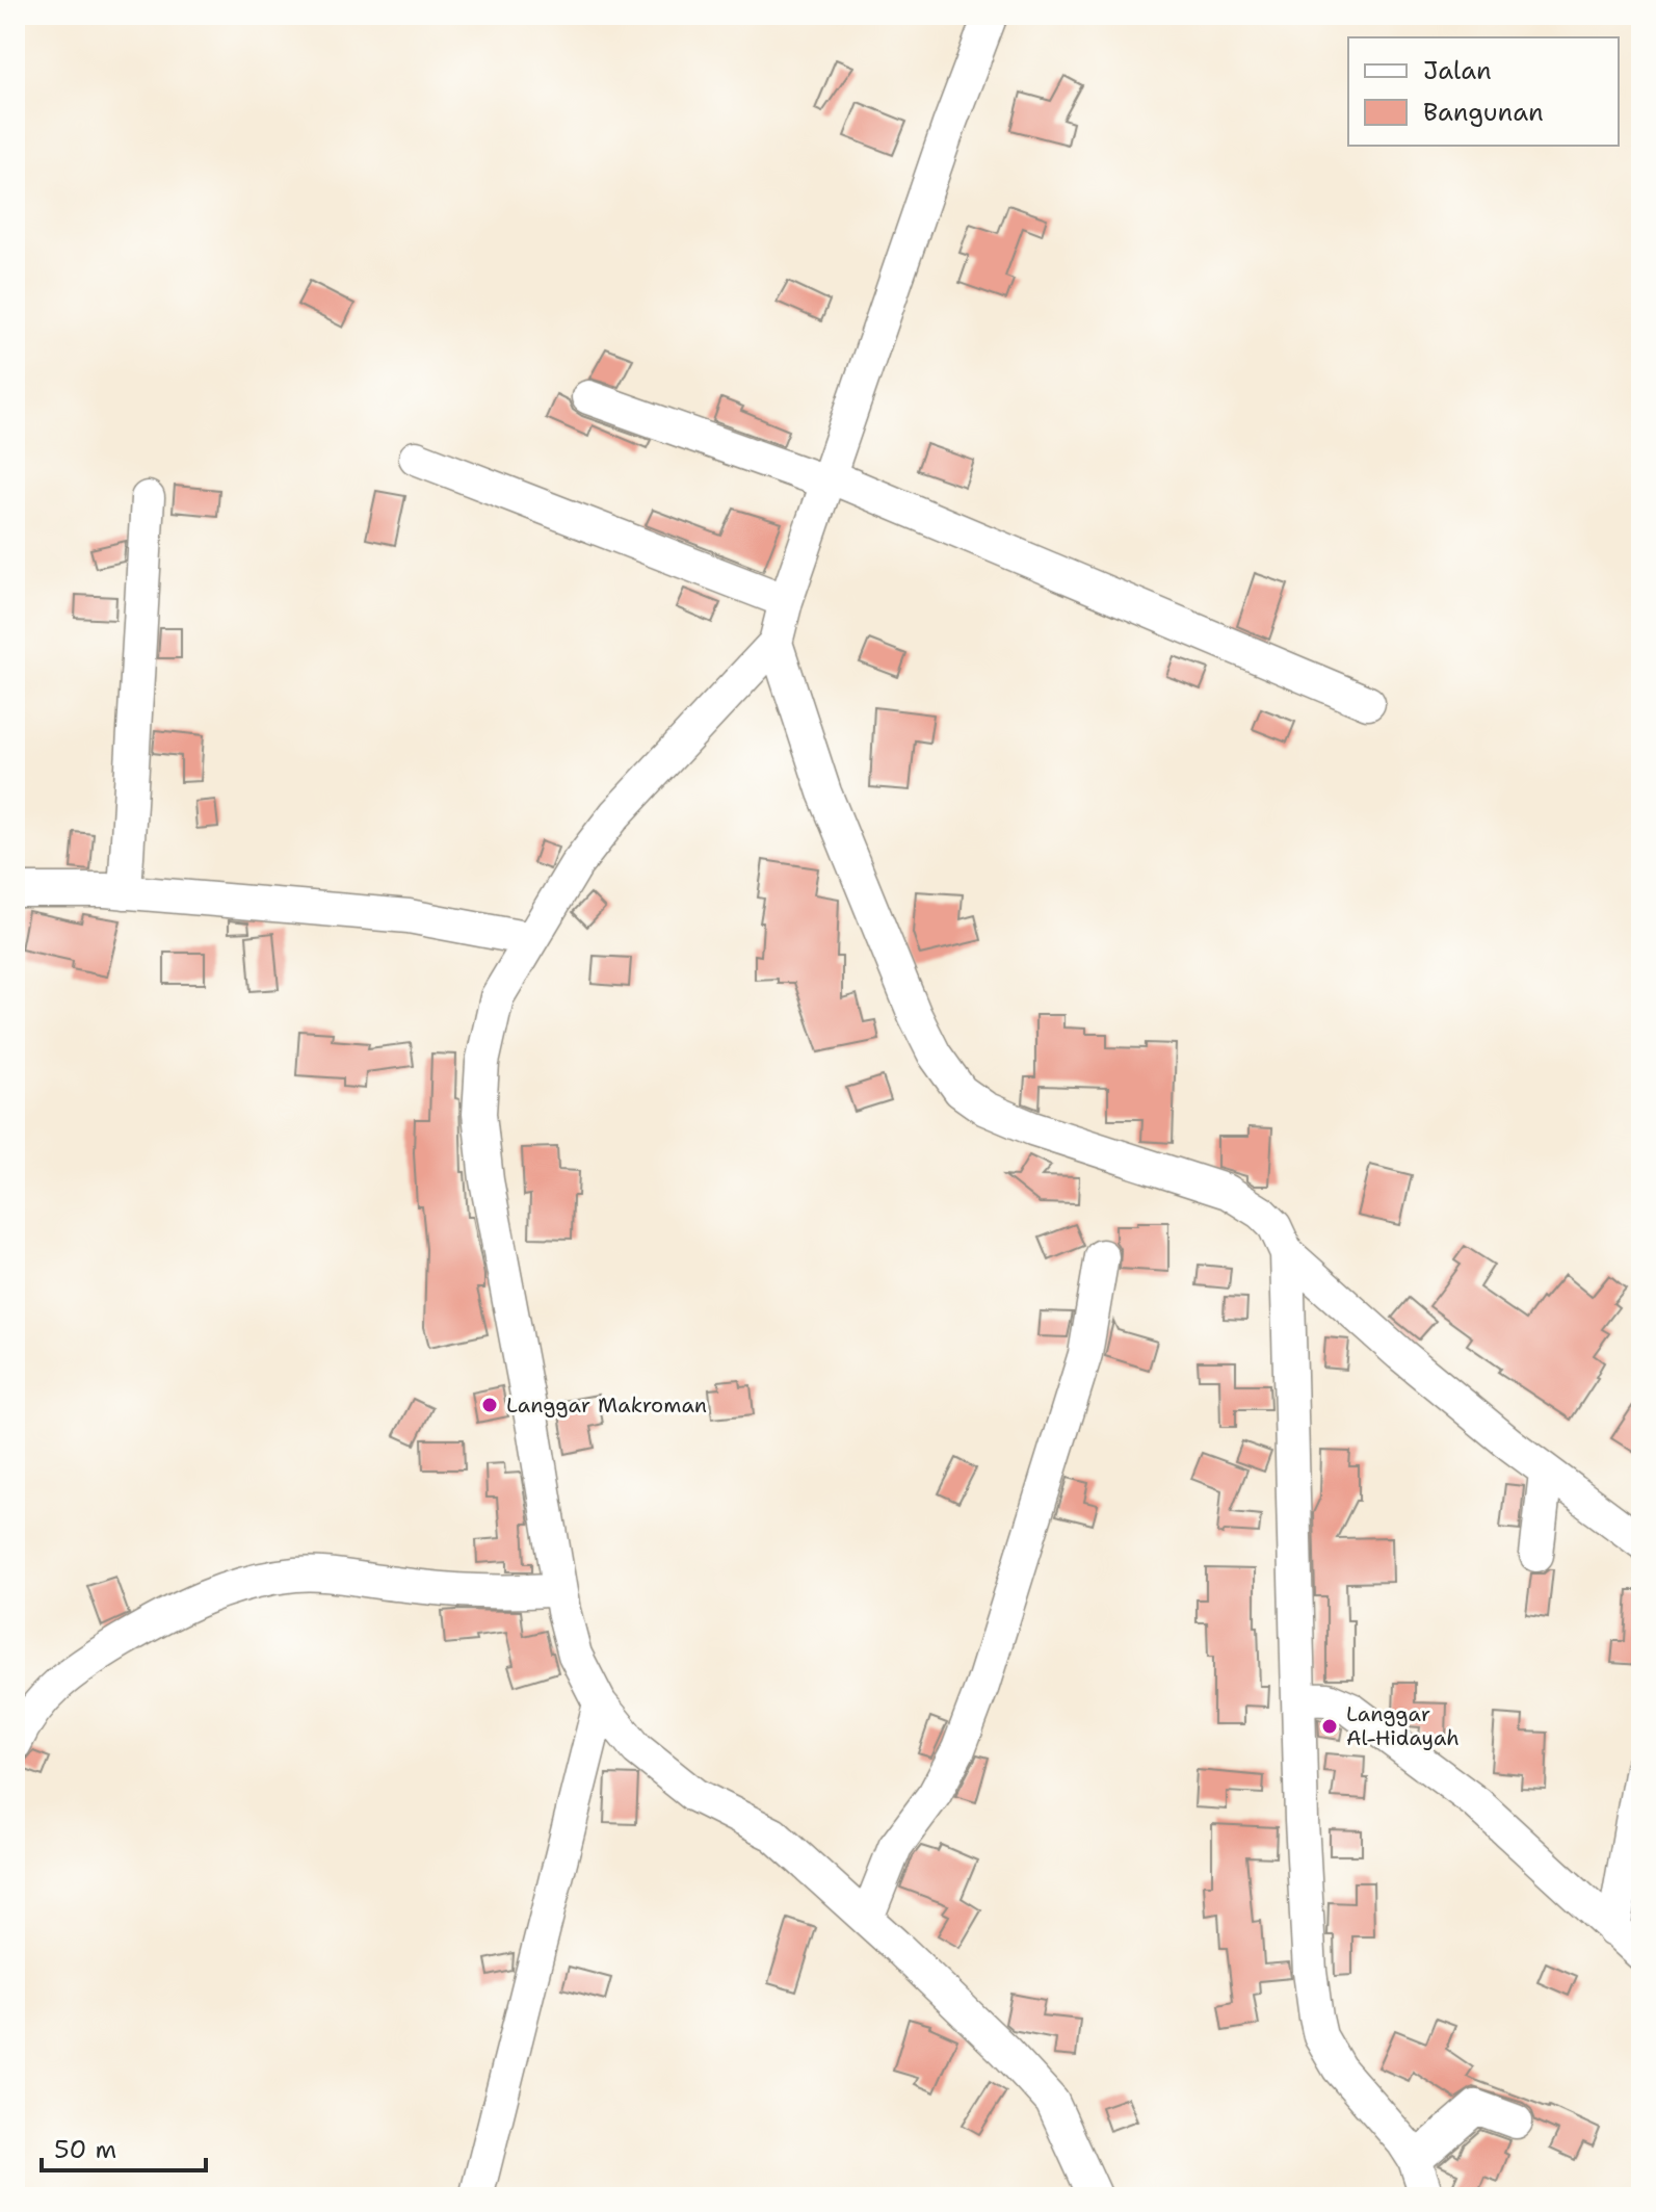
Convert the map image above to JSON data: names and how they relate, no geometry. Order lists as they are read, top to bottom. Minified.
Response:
{"places":["Langgar Makroman","Langgar Al-Hidayah"],"legend":["Jalan","Bangunan"],"scale_bar":"50 m"}
